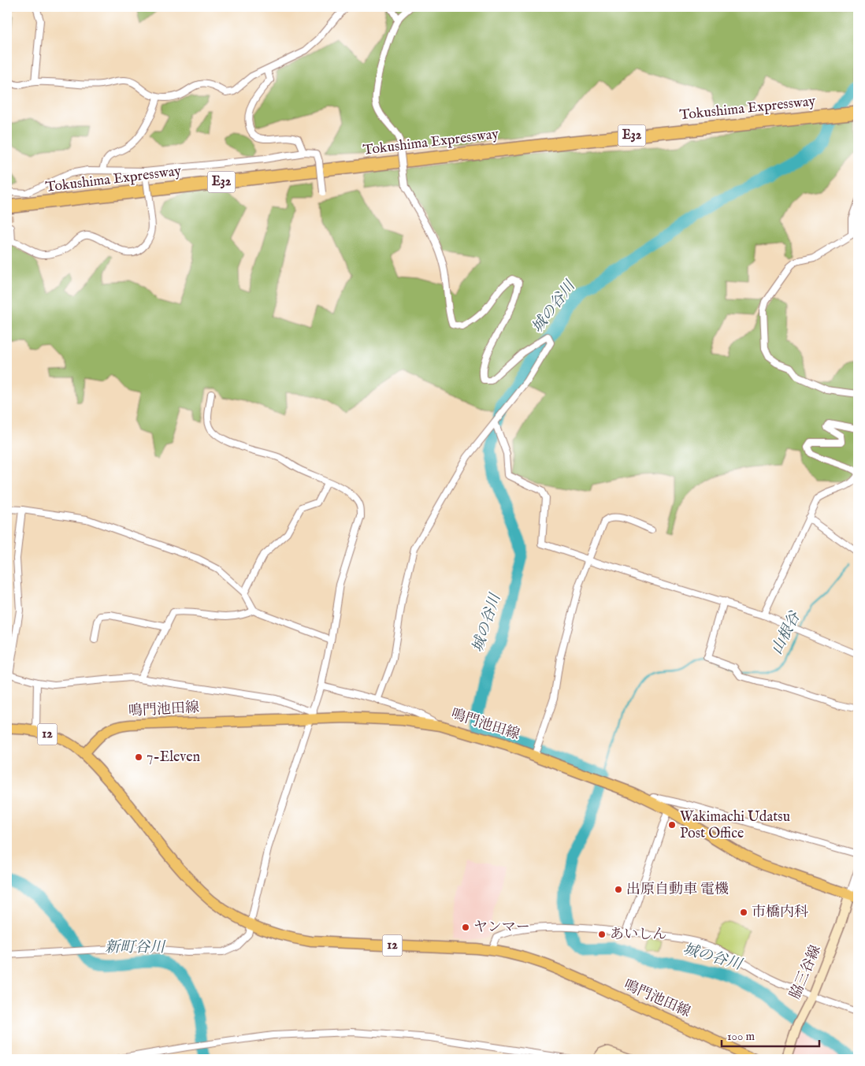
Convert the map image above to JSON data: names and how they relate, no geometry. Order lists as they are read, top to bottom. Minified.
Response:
{"streets":{"highway":["Tokushima Expressway","E32"],"main road":["鳴門池田線","12","脇三谷線"]},"crossings":[["鳴門池田線","脇三谷線"]],"water":["城の谷川","山根谷","新町谷川"],"places":["7-Eleven","Wakimachi Udatsu Post Office","出原自動車 電機","市橋内科","ヤンマー","あいしん"],"scale_bar":"100 m"}
